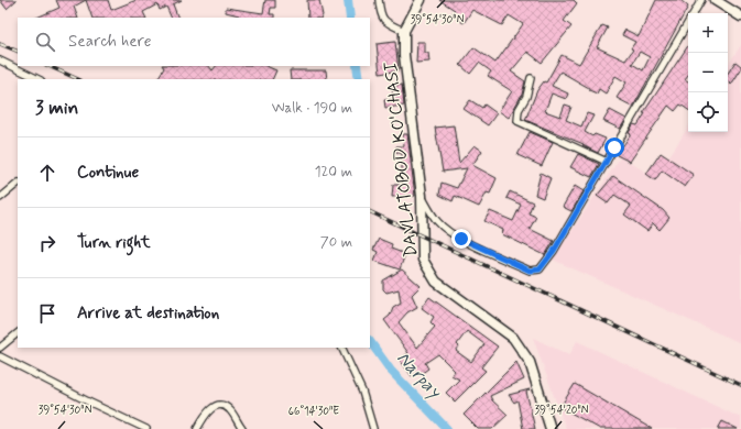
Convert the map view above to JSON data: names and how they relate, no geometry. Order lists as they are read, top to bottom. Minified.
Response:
{"streets":{"street":["DAVLATOBOD KO'CHASI"]},"water":["Narpay"],"page":{"map_buttons":["+","−"],"search":"Search here","heading":["3 min","Walk · 190 m"],"list":[["Continue","120 m"],["Turn right","70 m"],"Arrive at destination"]},"coordinates":["39°54'30\"N","39°54'20\"N","66°14'30\"E"]}
